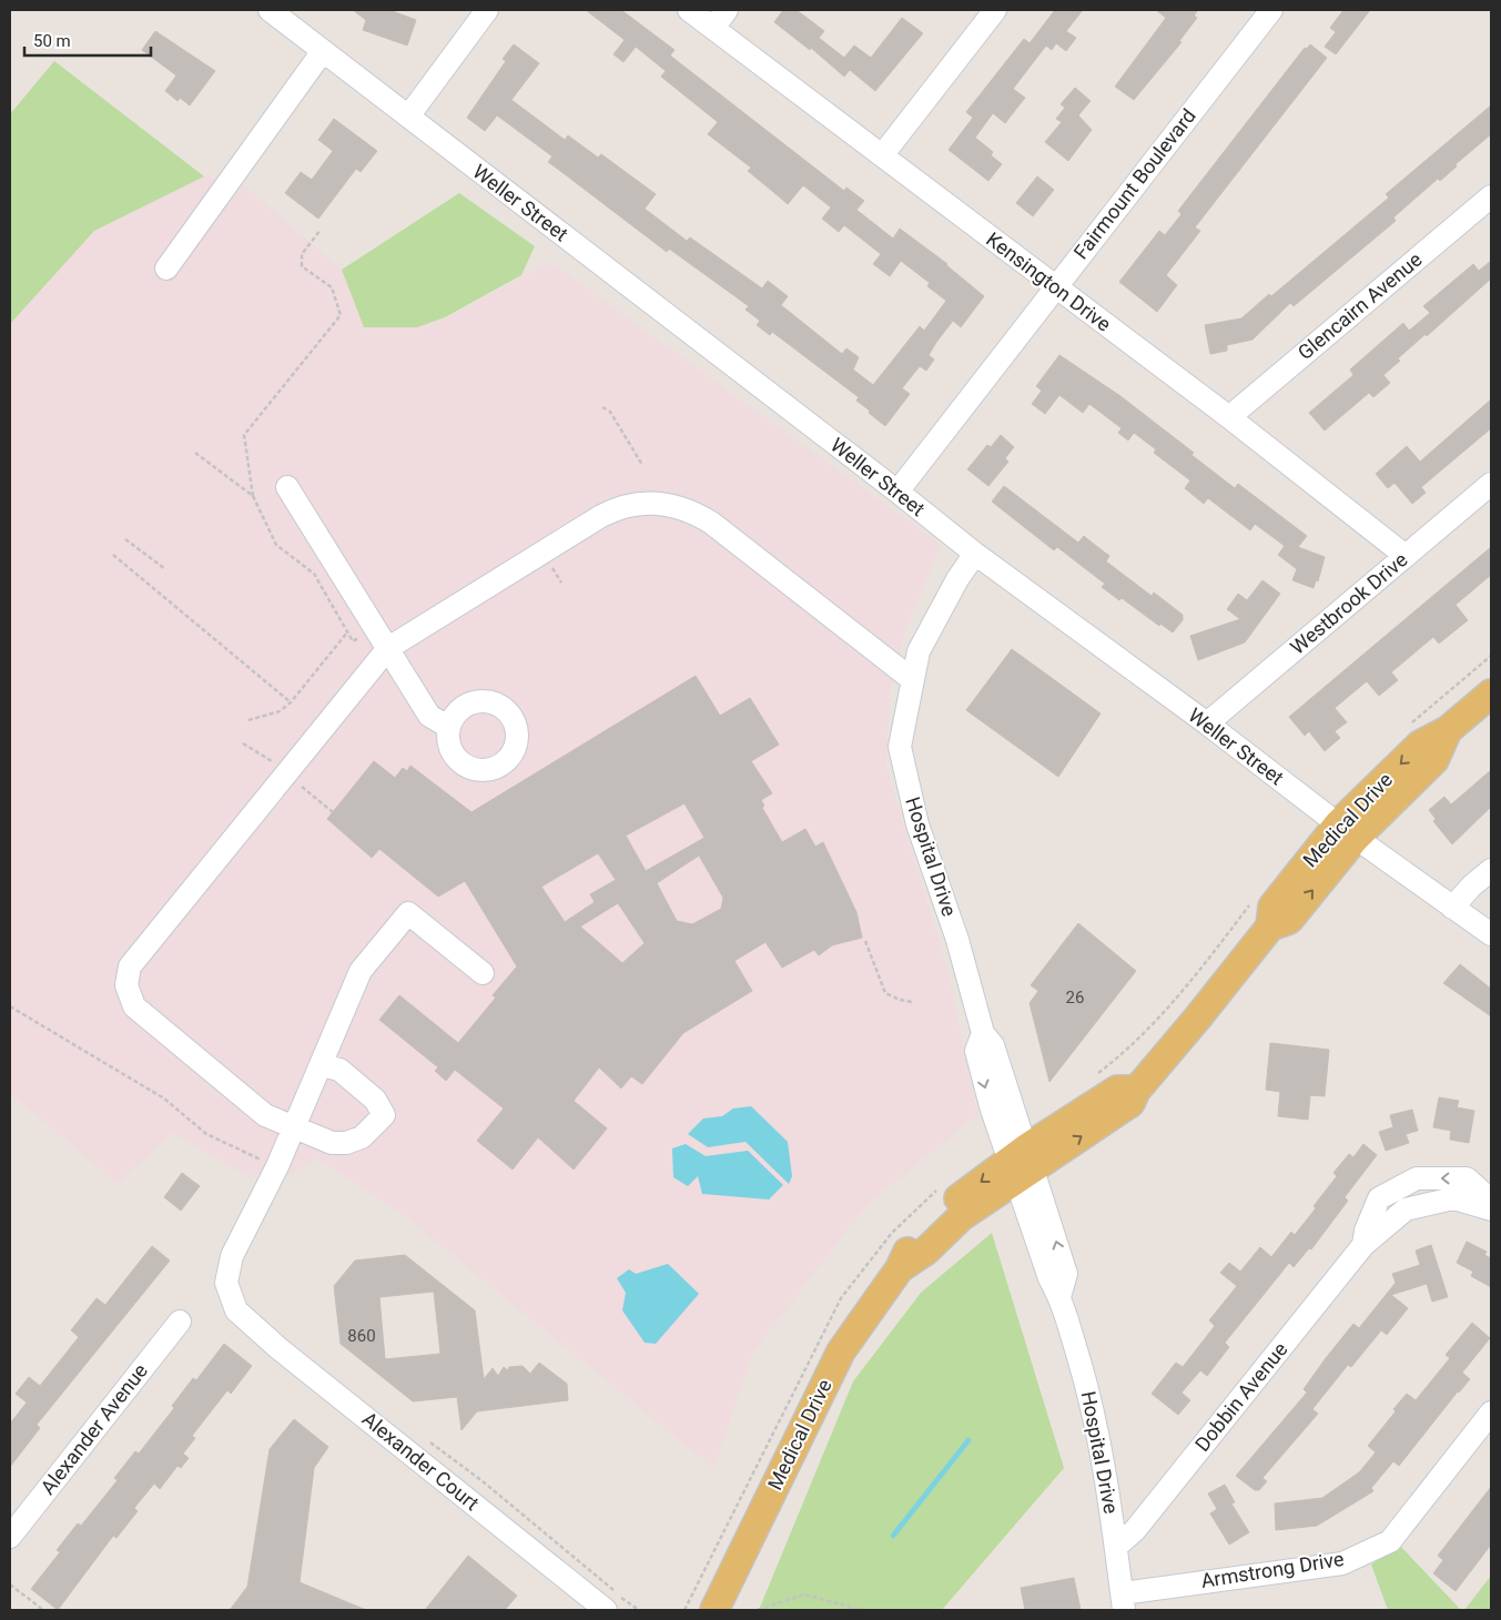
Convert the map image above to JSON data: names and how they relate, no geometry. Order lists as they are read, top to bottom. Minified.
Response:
{"streets":{"main road":["Medical Drive"],"street":["Fairmount Boulevard","Weller Street","Kensington Drive","Glencairn Avenue","Westbrook Drive","Hospital Drive","Dobbin Avenue","Alexander Avenue","Alexander Court","Armstrong Drive"]},"crossings":[["Fairmount Boulevard","Weller Street"],["Fairmount Boulevard","Kensington Drive"],["Weller Street","Westbrook Drive"],["Weller Street","Medical Drive"],["Weller Street","Hospital Drive"],["Kensington Drive","Glencairn Avenue"],["Kensington Drive","Westbrook Drive"],["Medical Drive","Hospital Drive"],["Hospital Drive","Dobbin Avenue"],["Hospital Drive","Armstrong Drive"]],"house_numbers":["26","860"],"scale_bar":"50 m"}
